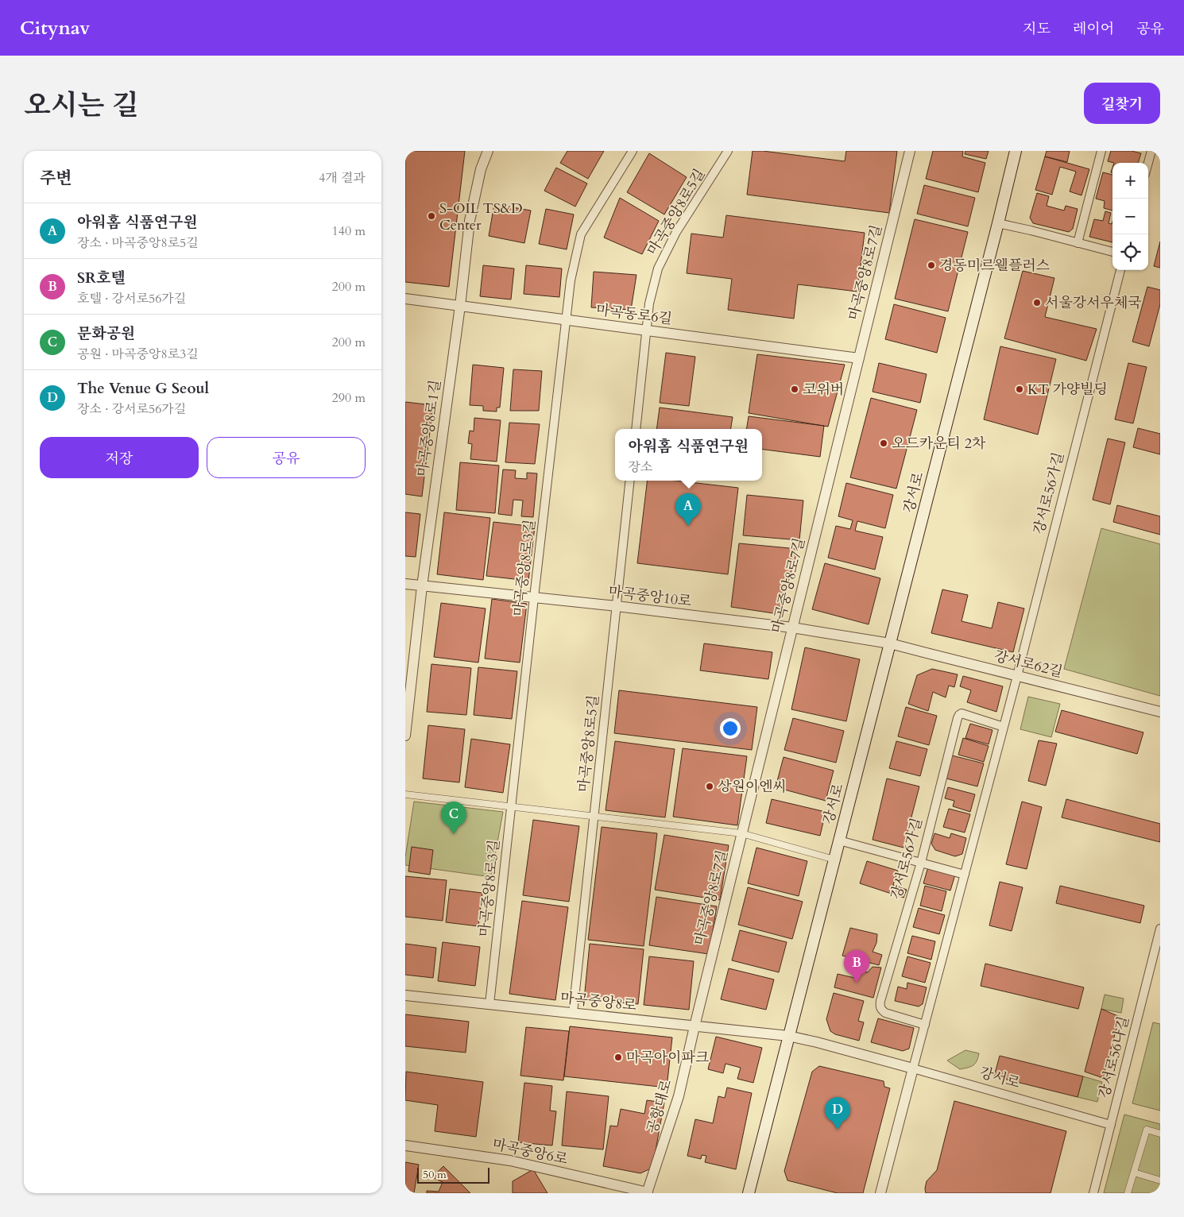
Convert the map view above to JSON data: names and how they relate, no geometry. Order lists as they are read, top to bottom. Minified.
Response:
{"streets":{"main road":["강서로"],"street":["마곡중앙8로5길","마곡중앙8로7길","마곡동로6길","마곡중앙8로1길","강서로56가길","마곡중앙8로3길","마곡중앙10로","강서로62길","마곡중앙8로","강서로56나길","공항대로","마곡중앙6로"]},"crossings":[["마곡중앙8로5길","마곡동로6길"],["마곡중앙8로5길","마곡중앙10로"],["마곡중앙8로5길","마곡중앙8로"],["마곡중앙8로7길","마곡동로6길"],["마곡중앙8로7길","마곡중앙10로"],["마곡중앙8로7길","마곡중앙8로"],["마곡중앙8로7길","공항대로"],["마곡동로6길","마곡중앙8로1길"],["마곡동로6길","마곡중앙8로3길"],["마곡중앙8로1길","마곡중앙10로"],["강서로","강서로56가길"],["강서로","마곡중앙10로"],["강서로","강서로62길"],["강서로","마곡중앙8로"],["강서로","강서로56나길"],["강서로56가길","강서로62길"],["마곡중앙8로3길","마곡중앙10로"],["마곡중앙8로3길","마곡중앙8로"],["마곡중앙10로","강서로62길"],["마곡중앙8로","공항대로"],["공항대로","마곡중앙6로"]],"places":["S-OIL TS&D Center","경동미르웰플러스","서울강서우체국","코위버","KT 가양빌딩","오드카운티 2차","상원이엔씨","마곡아이파크"],"scale_bar":"50 m","page":{"header":"Citynav","nav":["지도","레이어","공유"],"title":"오시는 길","buttons":["길찾기",["저장","공유"]],"heading":["주변","4개 결과"],"map_buttons":["+","−"],"list":[{"mark":"A","name":"아워홈 식품연구원","note":"장소 · 마곡중앙8로5길","value":"140 m"},{"mark":"B","name":"SR호텔","note":"호텔 · 강서로56가길","value":"200 m"},{"mark":"C","name":"문화공원","note":"공원 · 마곡중앙8로3길","value":"200 m"},{"mark":"D","name":"The Venue G Seoul","note":"장소 · 강서로56가길","value":"290 m"}],"popup":["아워홈 식품연구원","장소"],"pins":["A","C","B","D"],"scale":"50 m"}}
